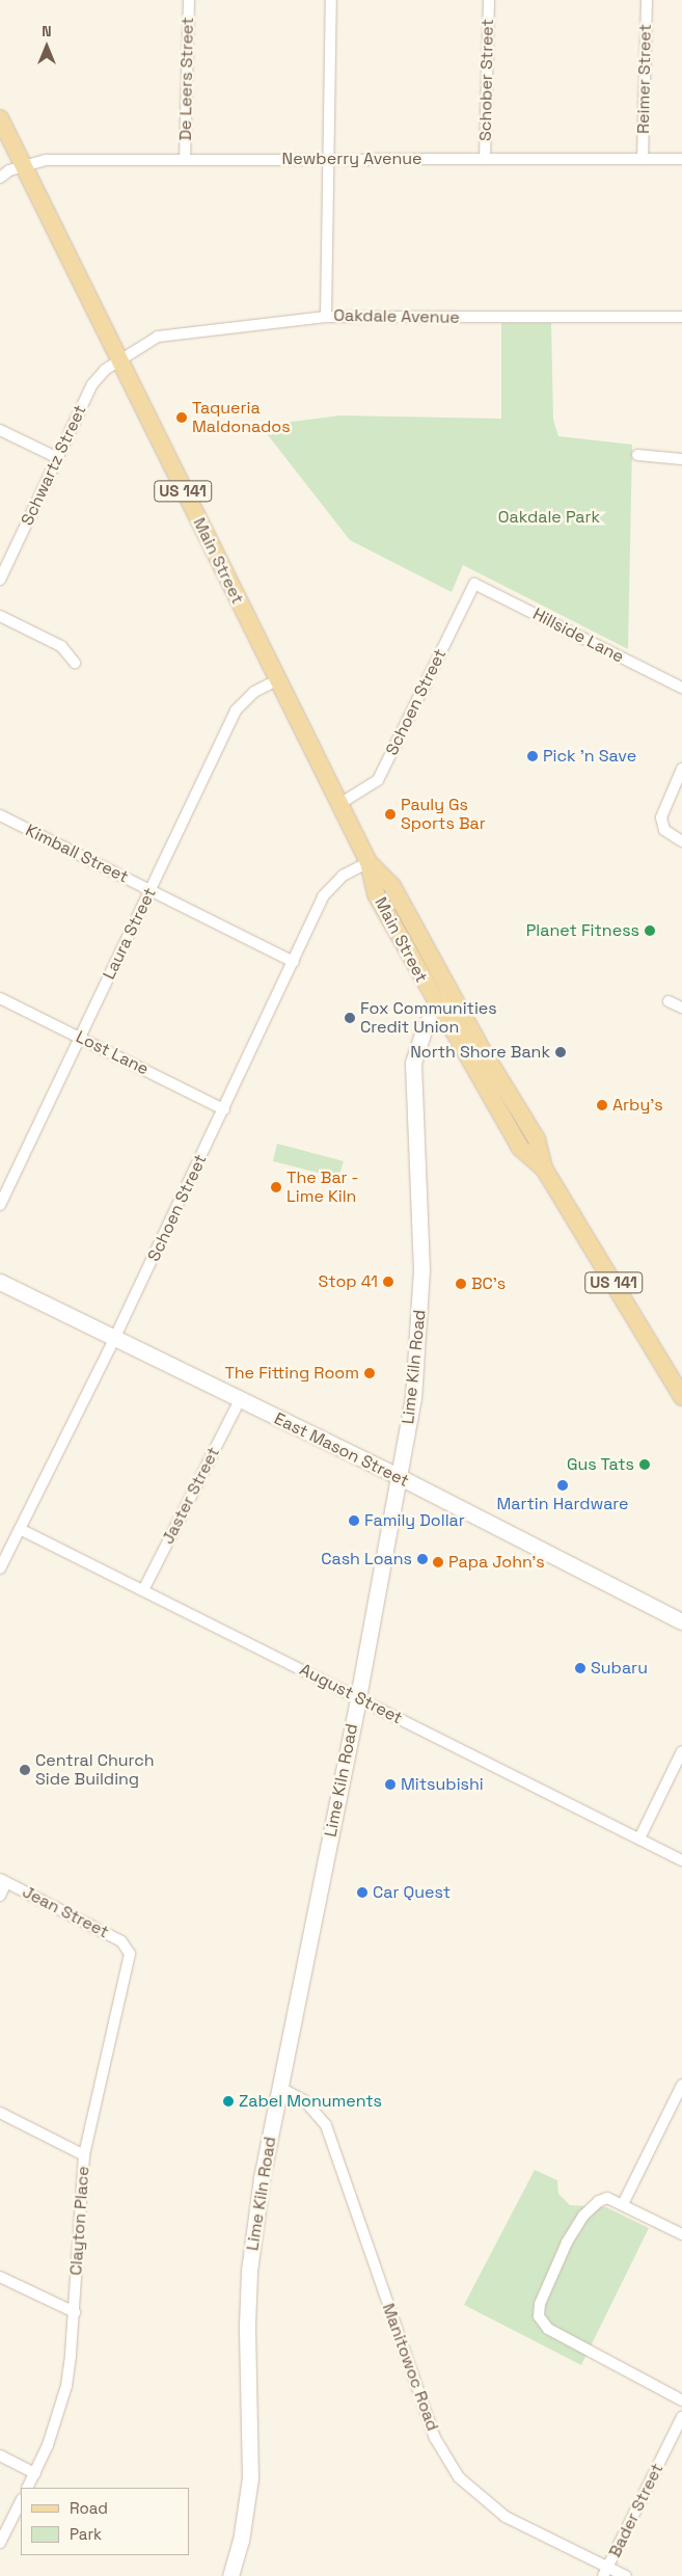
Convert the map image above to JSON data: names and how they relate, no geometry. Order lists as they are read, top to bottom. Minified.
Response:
{"streets":{"main road":["US 141","Main Street","Lime Kiln Road","East Mason Street"],"street":["De Leers Street","Reimer Street","Schober Street","Newberry Avenue","Oakdale Avenue","Schwartz Street","Hillside Lane","Schoen Street","Kimball Street","Laura Street","Lost Lane","Jaster Street","August Street","Jean Street","Clayton Place","Manitowoc Road","Bader Street"]},"crossings":[["De Leers Street","Newberry Avenue"],["Reimer Street","Newberry Avenue"],["Schober Street","Newberry Avenue"],["Newberry Avenue","Main Street"],["Oakdale Avenue","Schwartz Street"],["Oakdale Avenue","Main Street"],["Schwartz Street","Main Street"],["Main Street","Schoen Street"],["Main Street","Laura Street"],["Main Street","Lime Kiln Road"],["Hillside Lane","Schoen Street"],["Schoen Street","Kimball Street"],["Schoen Street","Lost Lane"],["Schoen Street","East Mason Street"],["Schoen Street","August Street"],["Kimball Street","Laura Street"],["Laura Street","Lost Lane"],["Lime Kiln Road","East Mason Street"],["Lime Kiln Road","August Street"],["Lime Kiln Road","Manitowoc Road"],["East Mason Street","Jaster Street"],["Jaster Street","August Street"],["Jean Street","Clayton Place"],["Manitowoc Road","Bader Street"]],"parks":["Oakdale Park"],"places":["Taqueria Maldonados","Pick 'n Save","Pauly Gs Sports Bar","Planet Fitness","Fox Communities Credit Union","North Shore Bank","Arby's","The Bar - Lime Kiln","Stop 41","BC's","The Fitting Room","Gus Tats","Martin Hardware","Family Dollar","Cash Loans","Papa John's","Subaru","Central Church Side Building","Mitsubishi","Car Quest","Zabel Monuments"],"legend":["Road","Park"],"north":"top"}
